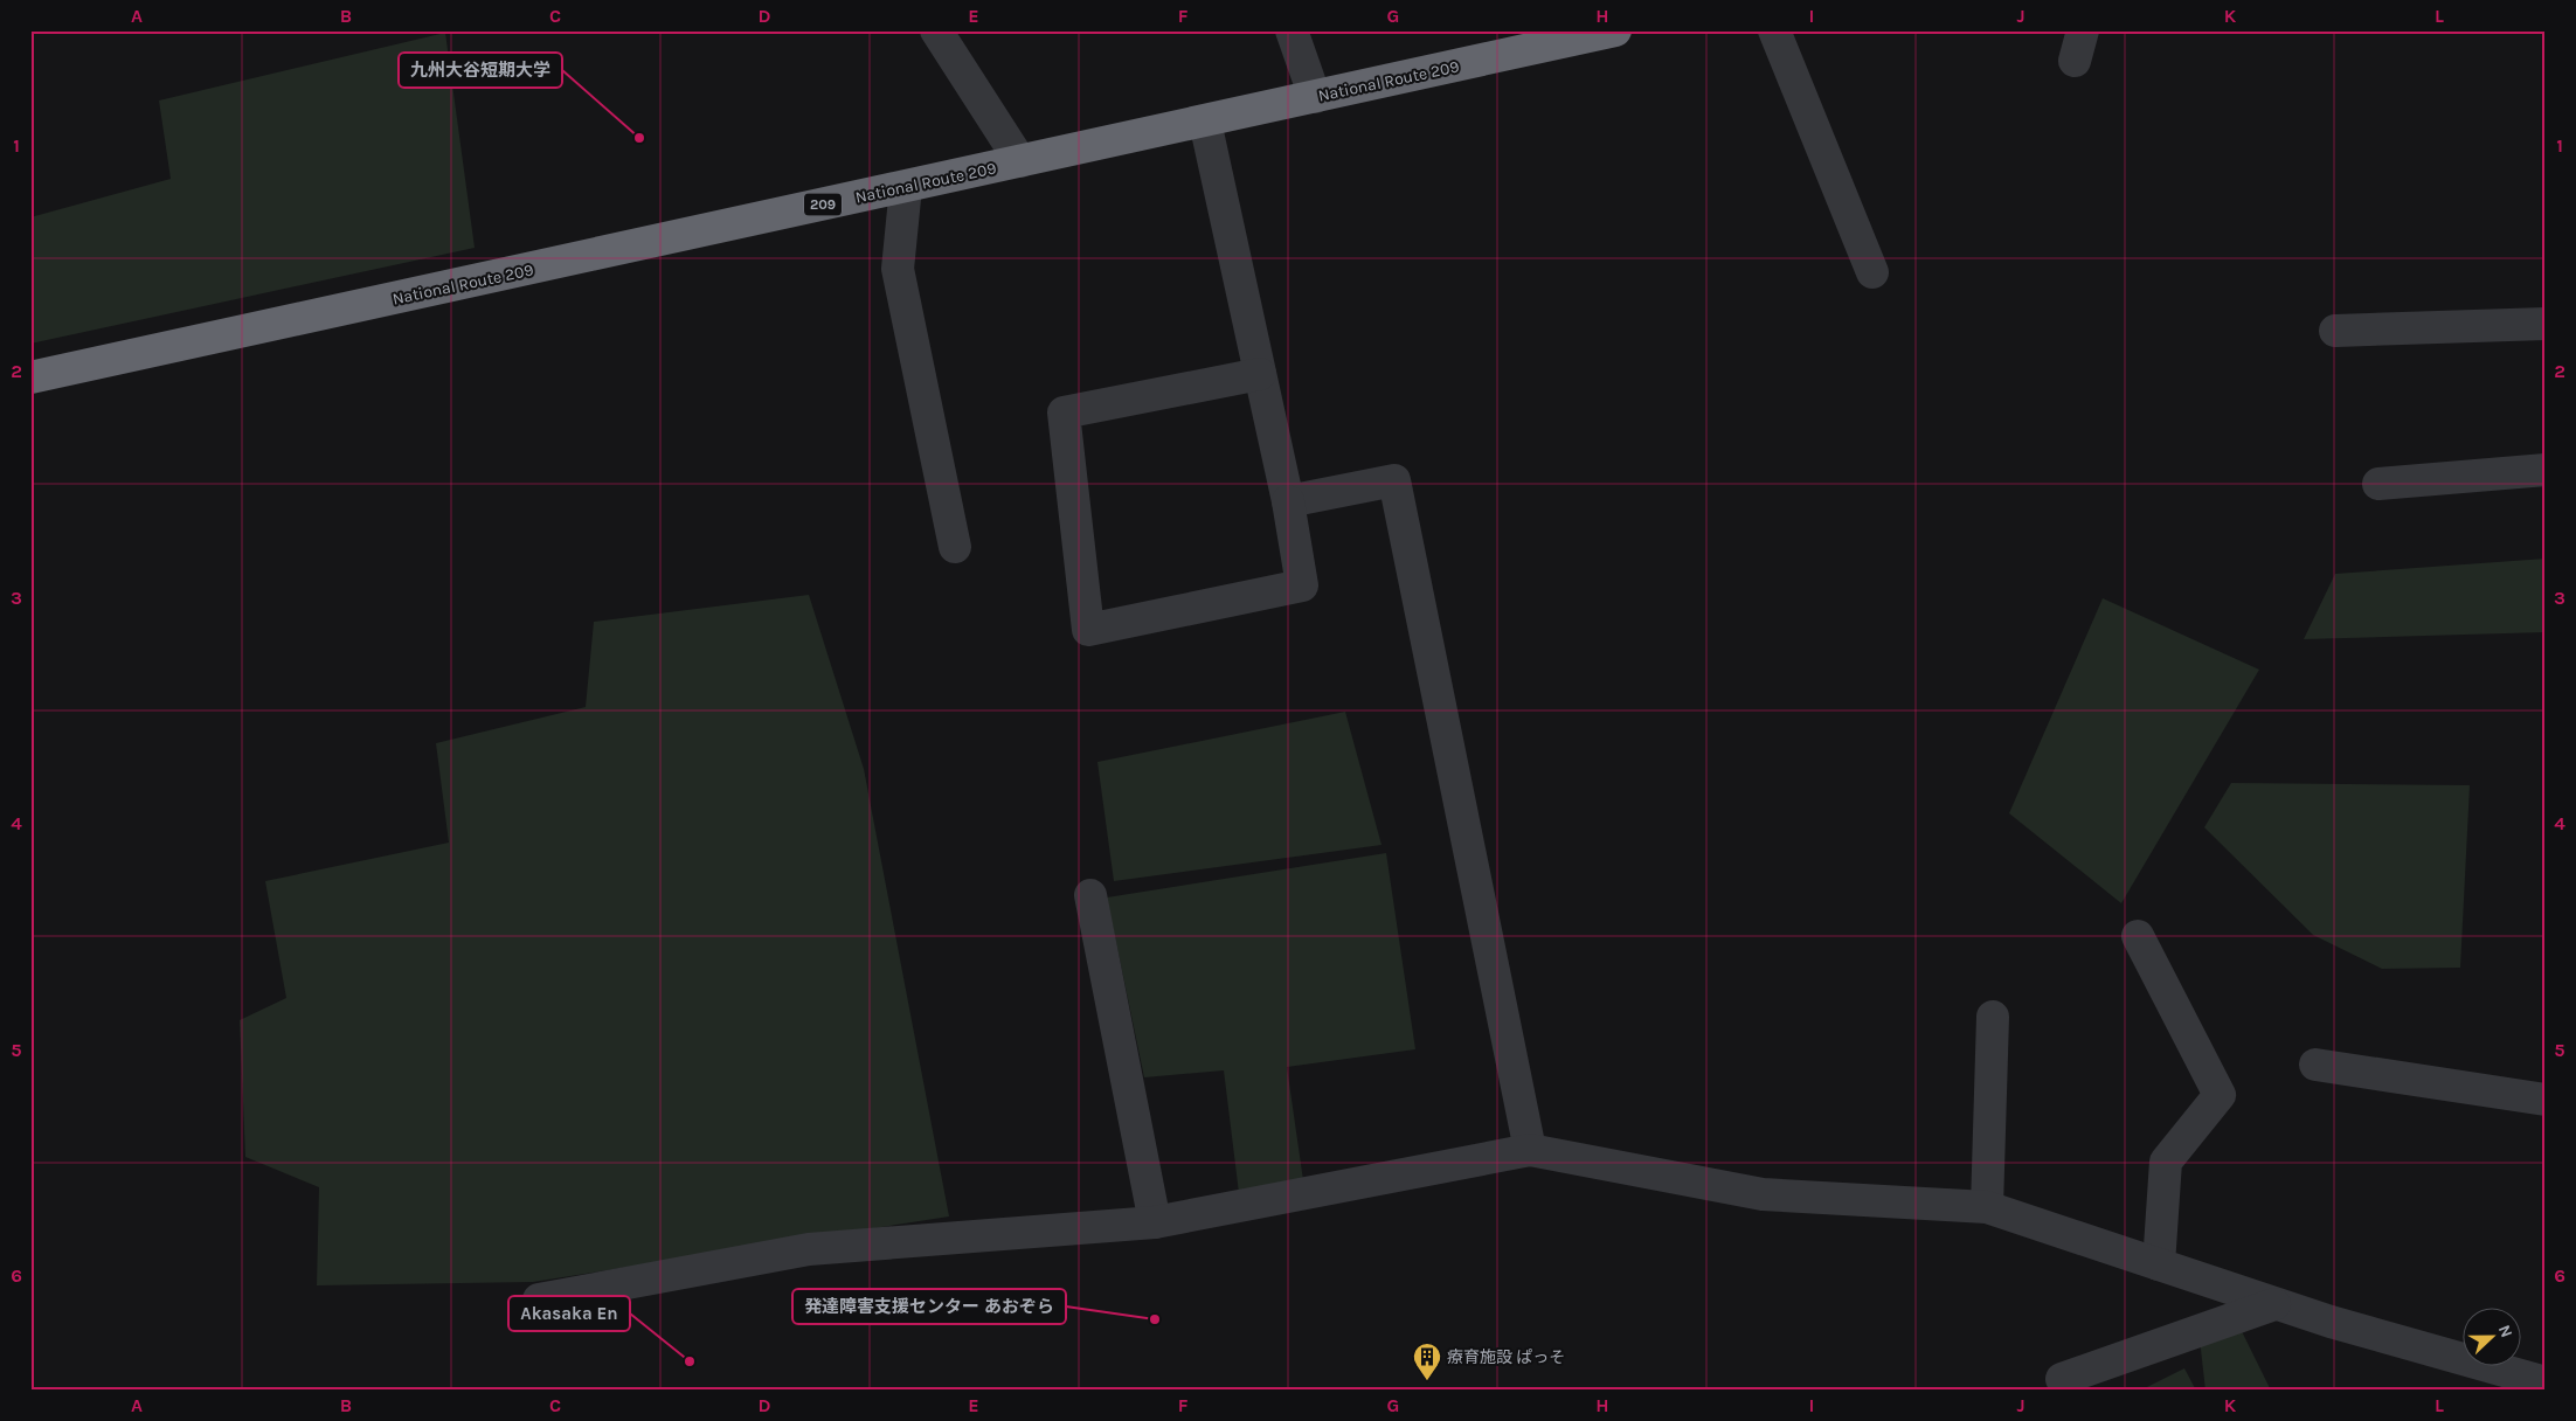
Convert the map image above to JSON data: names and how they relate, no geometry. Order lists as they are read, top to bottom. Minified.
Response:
{"streets":{"highway":["National Route 209","209"]},"places":{"other":["九州大谷短期大学","発達障害支援センター あおぞら","Akasaka En"],"building":["療育施設 ぱっそ"]},"north":"right","grid":{"columns":["A","B","C","D","E","F","G","H","I","J","K","L"],"rows":["1","2","3","4","5","6"]}}
